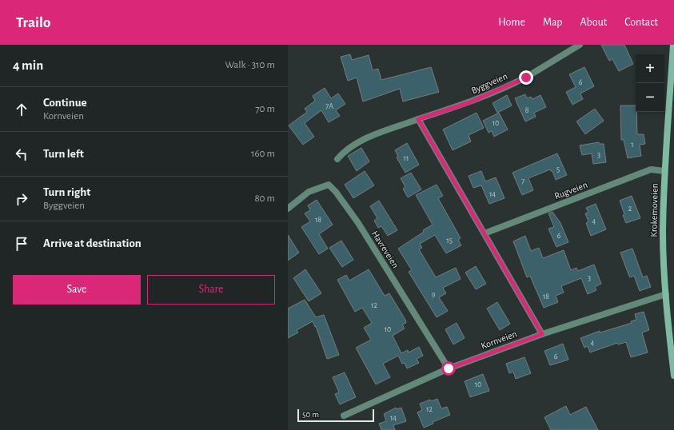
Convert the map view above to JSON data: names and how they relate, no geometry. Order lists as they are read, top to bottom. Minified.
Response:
{"streets":{"main road":["Krokemoveien"],"street":["Byggveien","Rugveien","Havreveien","Kornveien"]},"crossings":[["Rugveien","Krokemoveien"],["Krokemoveien","Kornveien"],["Havreveien","Kornveien"]],"house_numbers":["6","7A","8","10","1","3","11","5","7","14","2","18","4","6","15","3","9","18","12","10","4","6","10","12","14"],"scale_bar":"50 m","page":{"header":"Trailo","nav":["Home","Map","About","Contact"],"heading":["4 min","Walk · 310 m"],"map_buttons":["+","−"],"list":[["Continue","Kornveien","70 m"],["Turn left","160 m"],["Turn right","Byggveien","80 m"],"Arrive at destination"],"buttons":["Save","Share"],"scale":"50 m"}}
